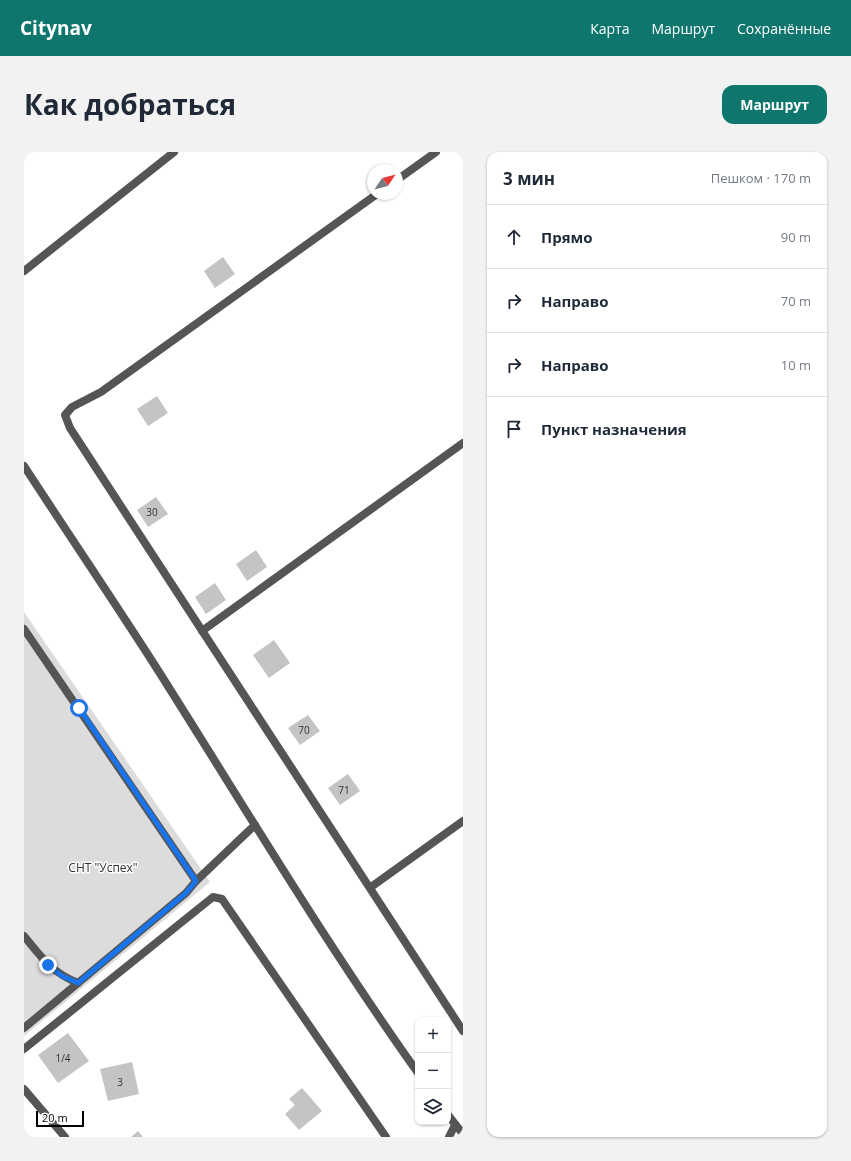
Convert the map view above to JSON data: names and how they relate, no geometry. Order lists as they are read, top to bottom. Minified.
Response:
{"parks":["СНТ \"Успех\""],"house_numbers":["30","70","71","1/4","3"],"scale_bar":"20 m","north":"top right","page":{"header":"Citynav","nav":["Карта","Маршрут","Сохранённые"],"title":"Как добраться","buttons":"Маршрут","heading":["3 мин","Пешком · 170 m"],"list":[["Прямо","90 m"],["Направо","70 m"],["Направо","10 m"],"Пункт назначения"],"map_buttons":["+","−"],"scale":"20 m"}}
